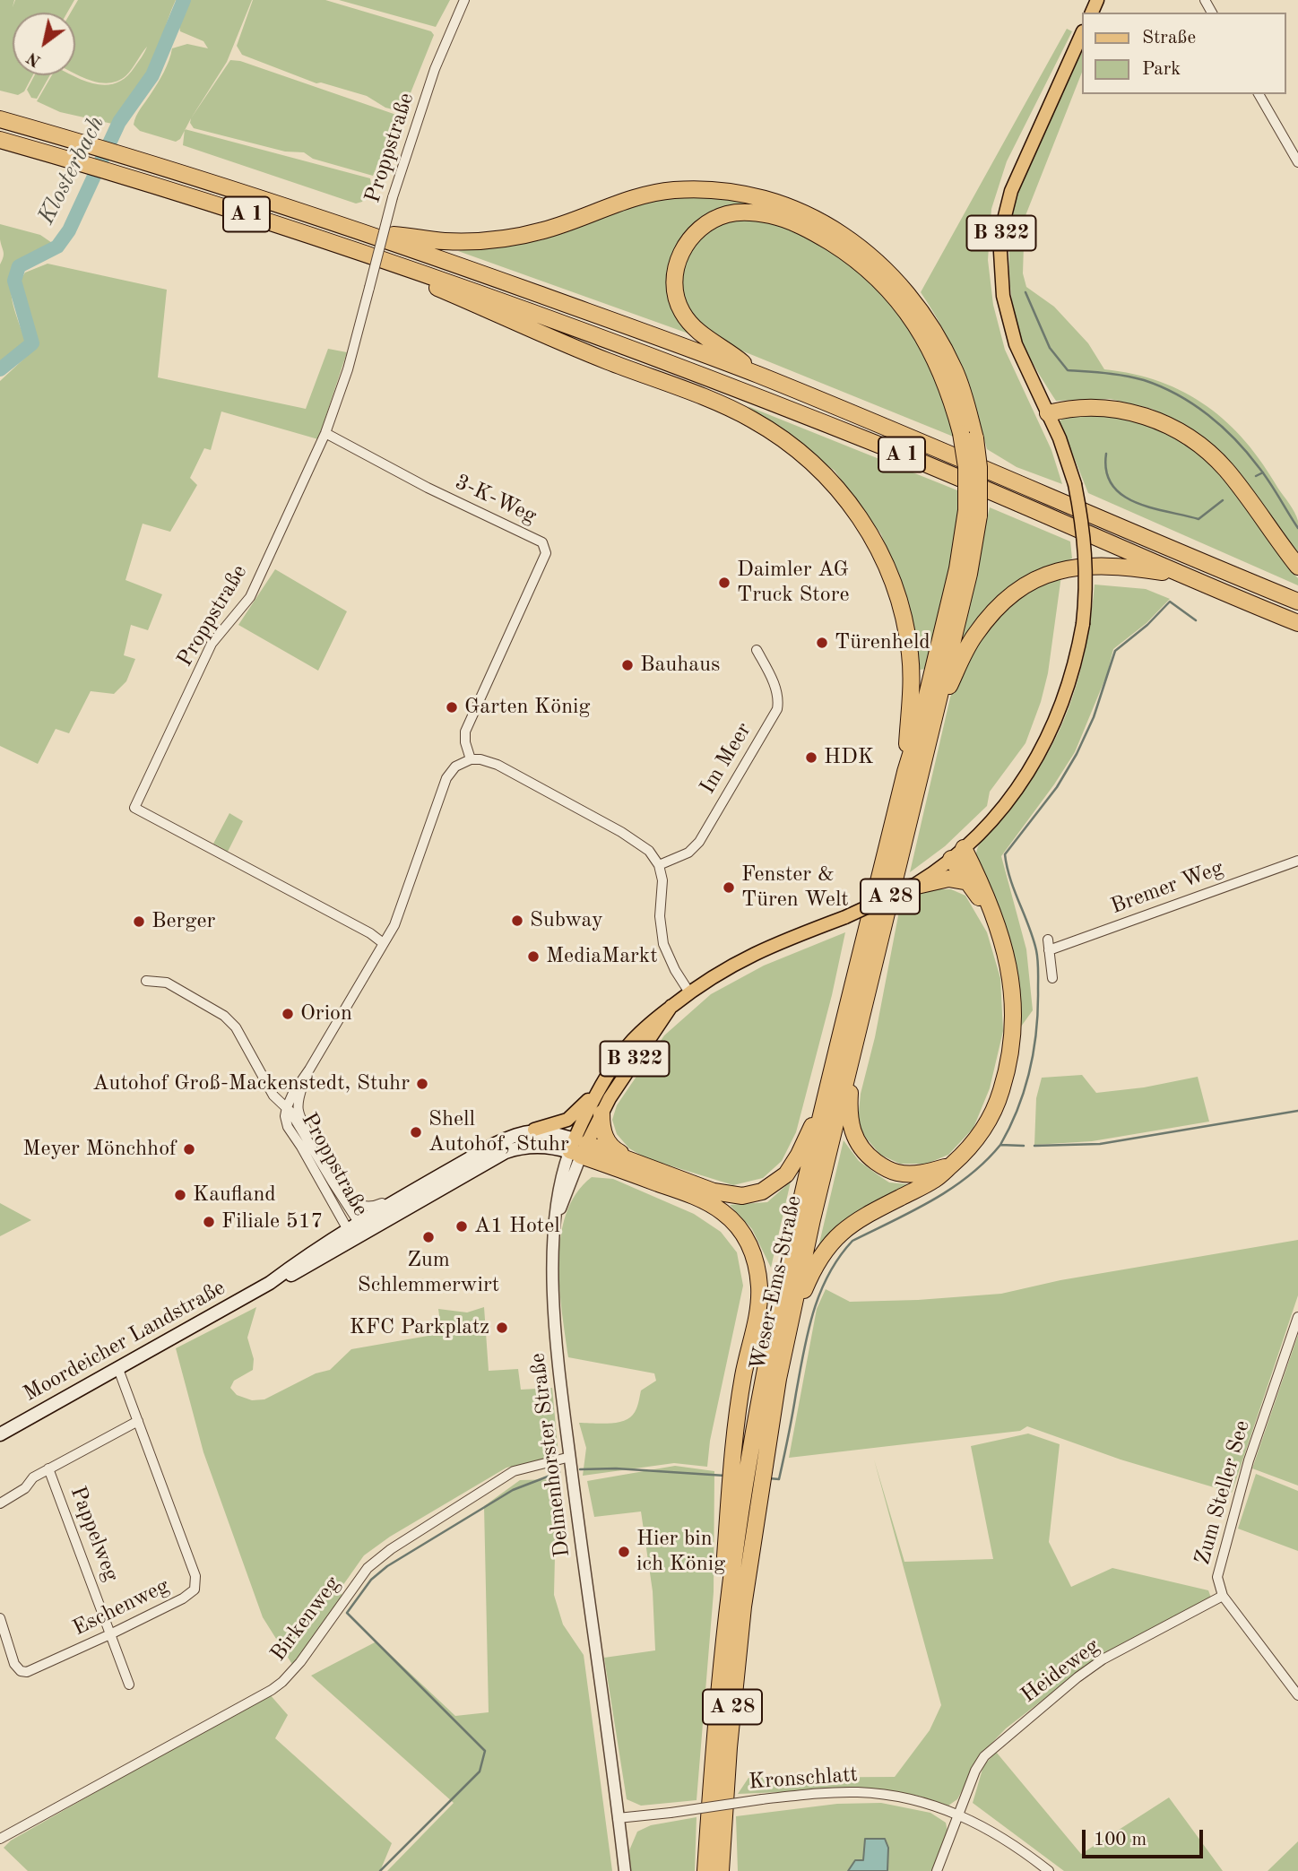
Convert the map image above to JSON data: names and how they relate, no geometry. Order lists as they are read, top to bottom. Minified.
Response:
{"streets":{"highway":["A 1","A 28","Weser-Ems-Straße"],"main road":["B 322","Moordeicher Landstraße","Delmenhorster Straße"],"street":["Proppstraße","3-K-Weg","Im Meer","Bremer Weg","Zum Steller See","Pappelweg","Eschenweg","Birkenweg","Heideweg","Kronschlatt"]},"crossings":[["Proppstraße","3-K-Weg"],["Proppstraße","Moordeicher Landstraße"],["B 322","Moordeicher Landstraße"],["B 322","Delmenhorster Straße"],["A 28","Weser-Ems-Straße"],["Moordeicher Landstraße","Delmenhorster Straße"],["Moordeicher Landstraße","Eschenweg"],["Delmenhorster Straße","Birkenweg"],["Delmenhorster Straße","Kronschlatt"],["Zum Steller See","Heideweg"],["Pappelweg","Eschenweg"],["Heideweg","Kronschlatt"]],"water":["Klosterbach"],"places":["Daimler AG Truck Store","Türenheld","Bauhaus","Garten König","HDK","Fenster & Türen Welt","Subway","Berger","MediaMarkt","Orion","Autohof Groß-Mackenstedt, Stuhr","Shell Autohof, Stuhr","Meyer Mönchhof","Kaufland","Filiale 517","A1 Hotel","Zum Schlemmerwirt","KFC Parkplatz","Hier bin ich König"],"legend":["Straße","Park"],"scale_bar":"100 m","north":"bottom left"}
